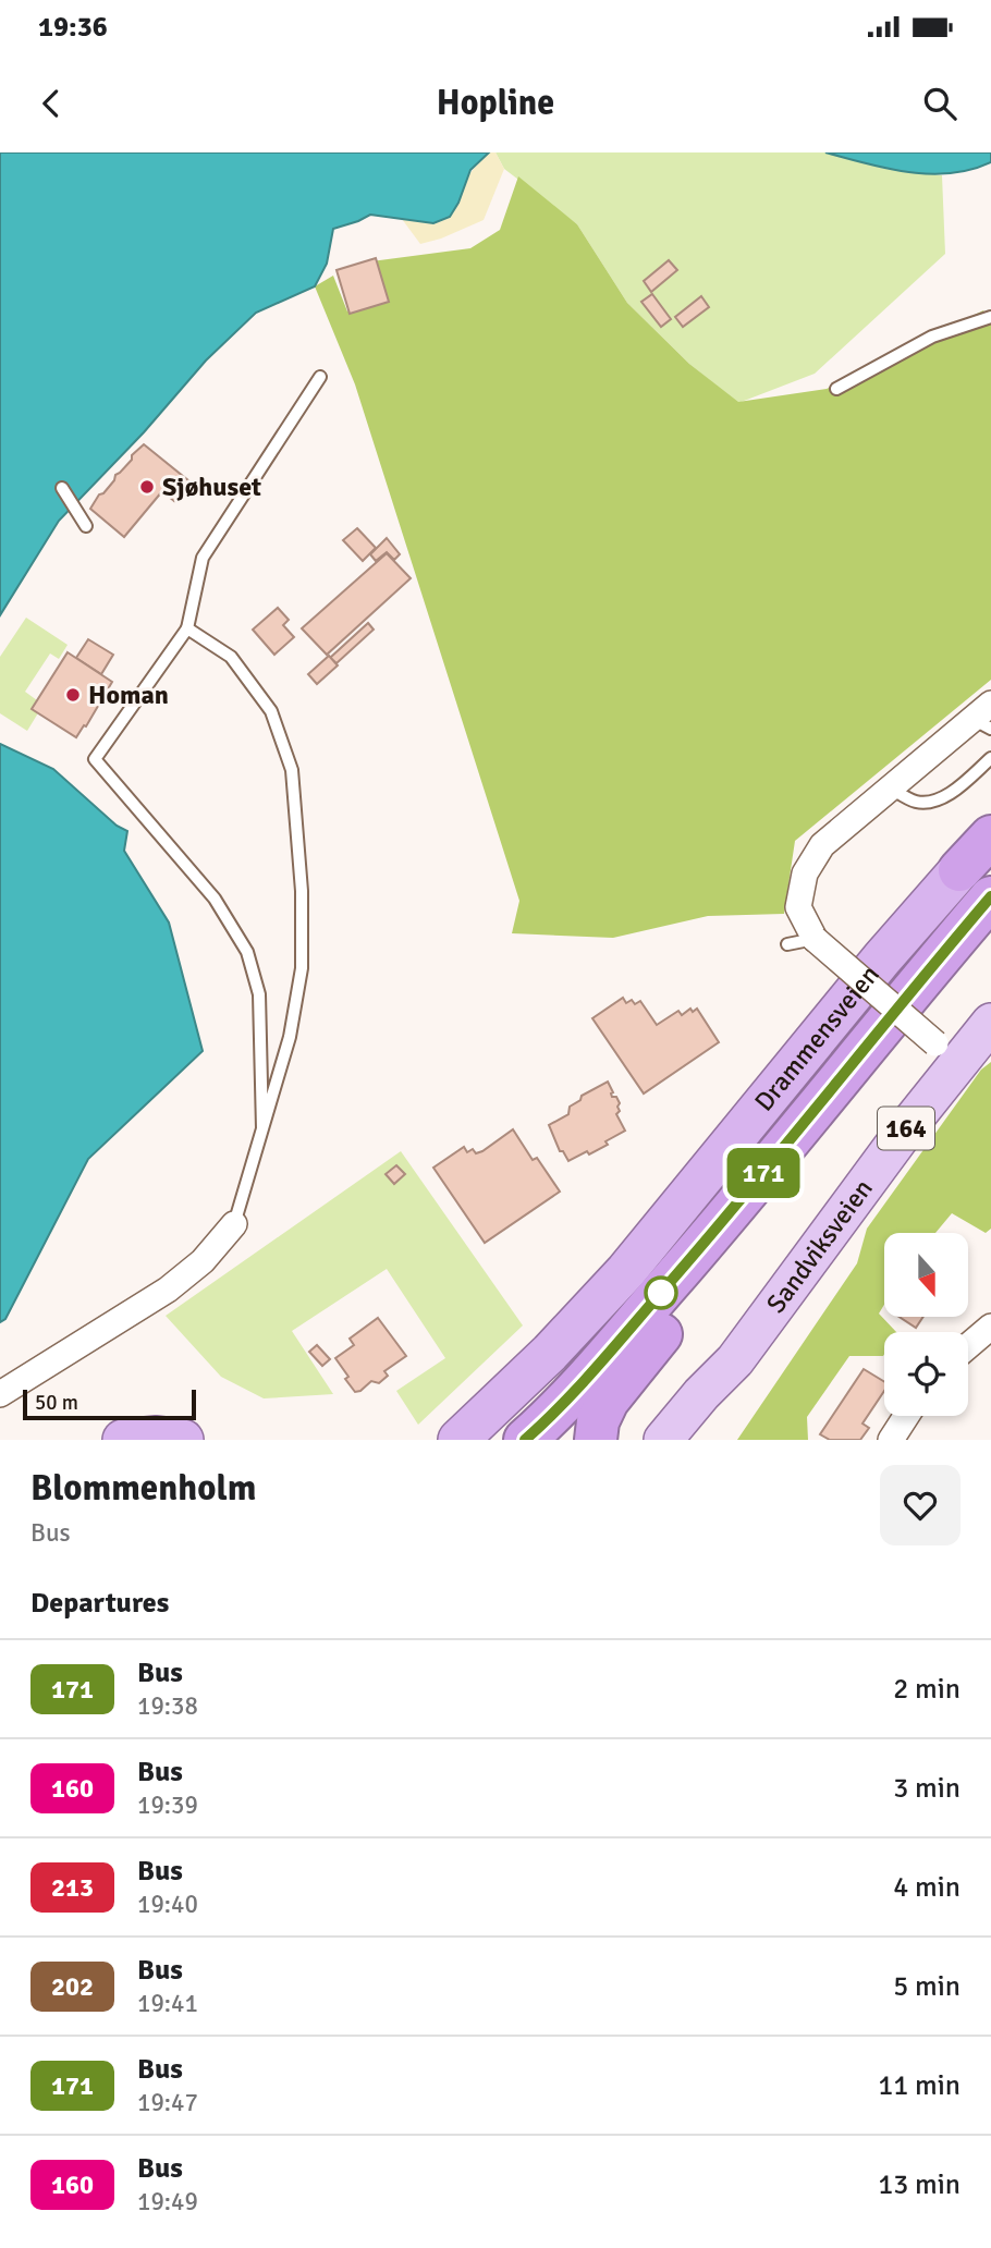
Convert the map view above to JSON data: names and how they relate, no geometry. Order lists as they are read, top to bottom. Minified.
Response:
{"streets":{"highway":["Drammensveien"],"main road":["164","Sandviksveien"]},"places":["Sjøhuset","Homan"],"lines":["bus line 171"],"scale_bar":"50 m","north":"bottom","page":{"status":"19:36","header":"Hopline","on_map":"171","scale":"50 m","heading":[["Blommenholm","Bus"],"Departures"],"list":[{"mark":"171","name":"Bus","note":"19:38","value":"2 min"},{"mark":"160","name":"Bus","note":"19:39","value":"3 min"},{"mark":"213","name":"Bus","note":"19:40","value":"4 min"},{"mark":"202","name":"Bus","note":"19:41","value":"5 min"},{"mark":"171","name":"Bus","note":"19:47","value":"11 min"},{"mark":"160","name":"Bus","note":"19:49","value":"13 min"}]}}
